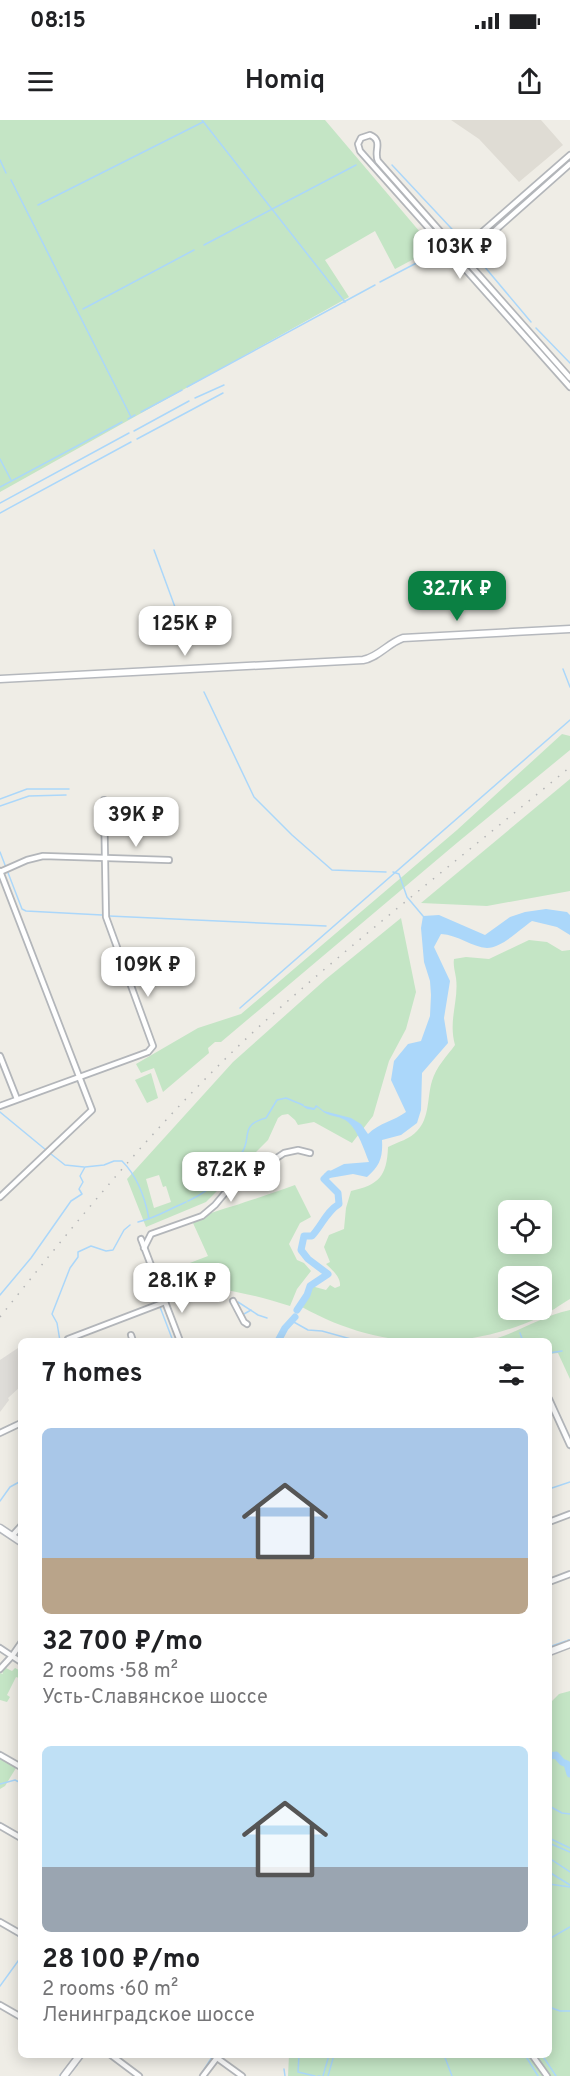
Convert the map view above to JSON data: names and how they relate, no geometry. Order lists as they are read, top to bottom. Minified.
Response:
{"page":{"status":"08:15","header":"Homiq","price":["103K ₽","32.7K ₽","125K ₽","39K ₽","109K ₽","87.2K ₽","28.1K ₽"],"heading":"7 homes","list":[{"name":"32 700 ₽/mo","note":"2 rooms · 58 m² · Усть-Славянское шоссе"},{"name":"28 100 ₽/mo","note":"2 rooms · 60 m² · Ленинградское шоссе"}]}}
